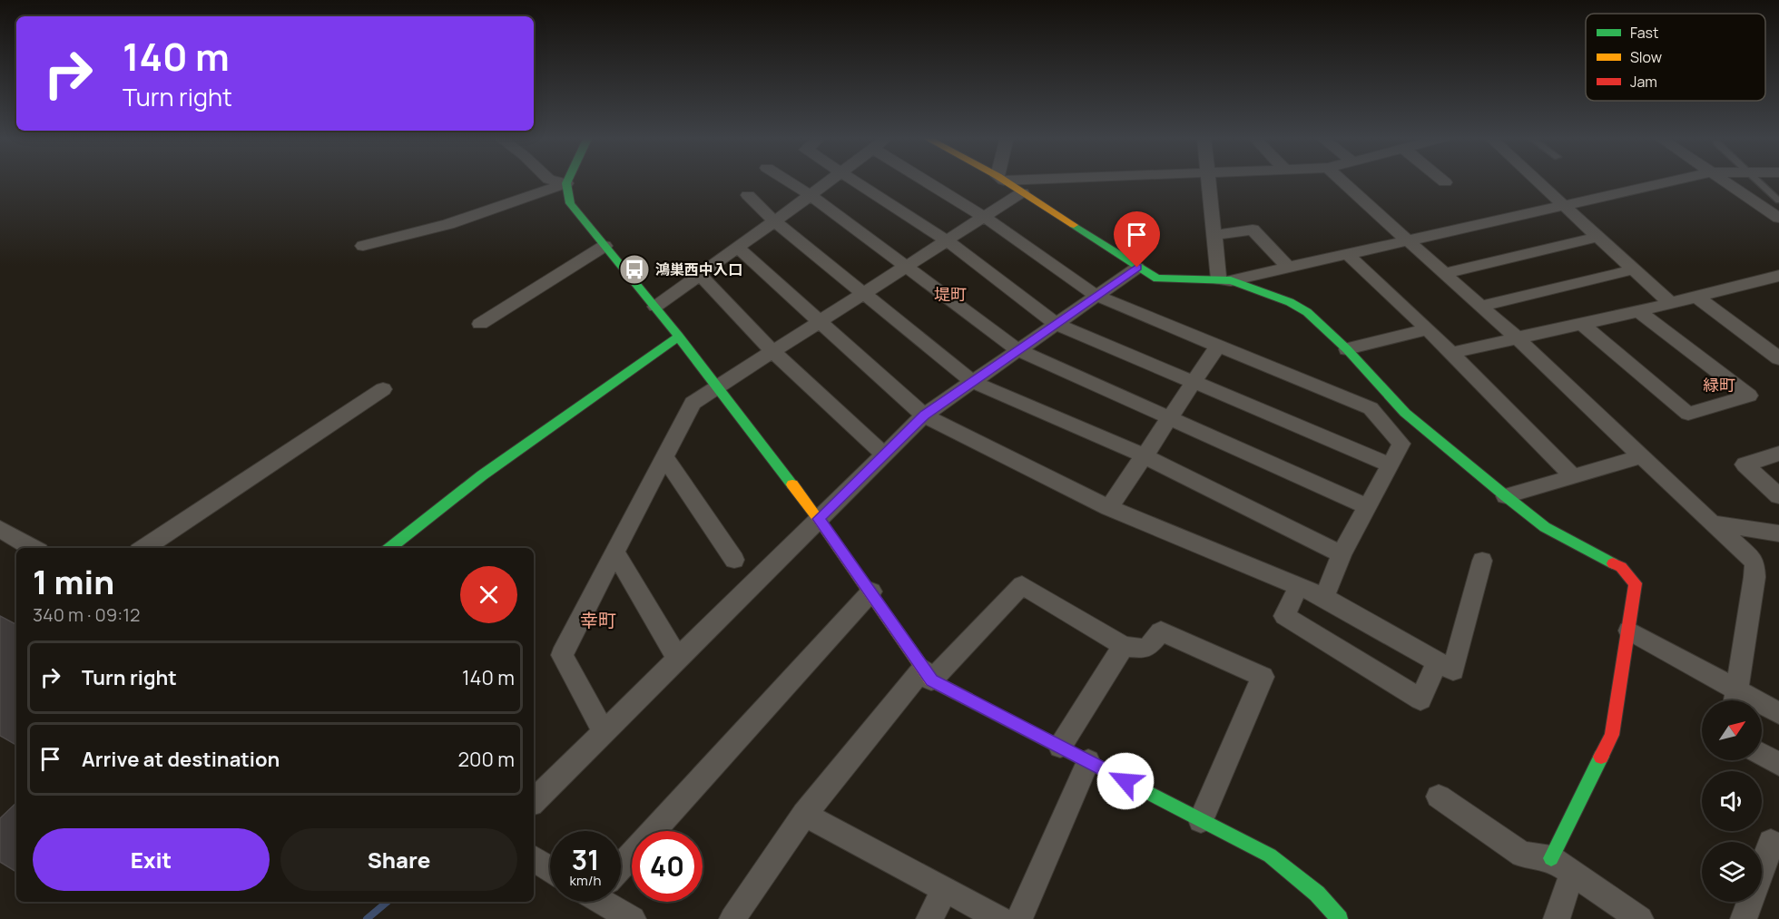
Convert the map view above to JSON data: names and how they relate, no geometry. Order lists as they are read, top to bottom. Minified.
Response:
{"districts":["堤町","緑町","幸町"],"places":{"bus stop":["鴻巣西中入口"]},"legend":["Fast","Slow","Jam"],"north":"top right","page":{"turn":["140 m","Turn right"],"heading":["1 min","340 m · 09:12"],"list":[{"name":"Turn right","value":"140 m"},{"name":"Arrive at destination","value":"200 m"}],"buttons":["Exit","Share"],"speed":"31 km/h","limit":"40"}}
